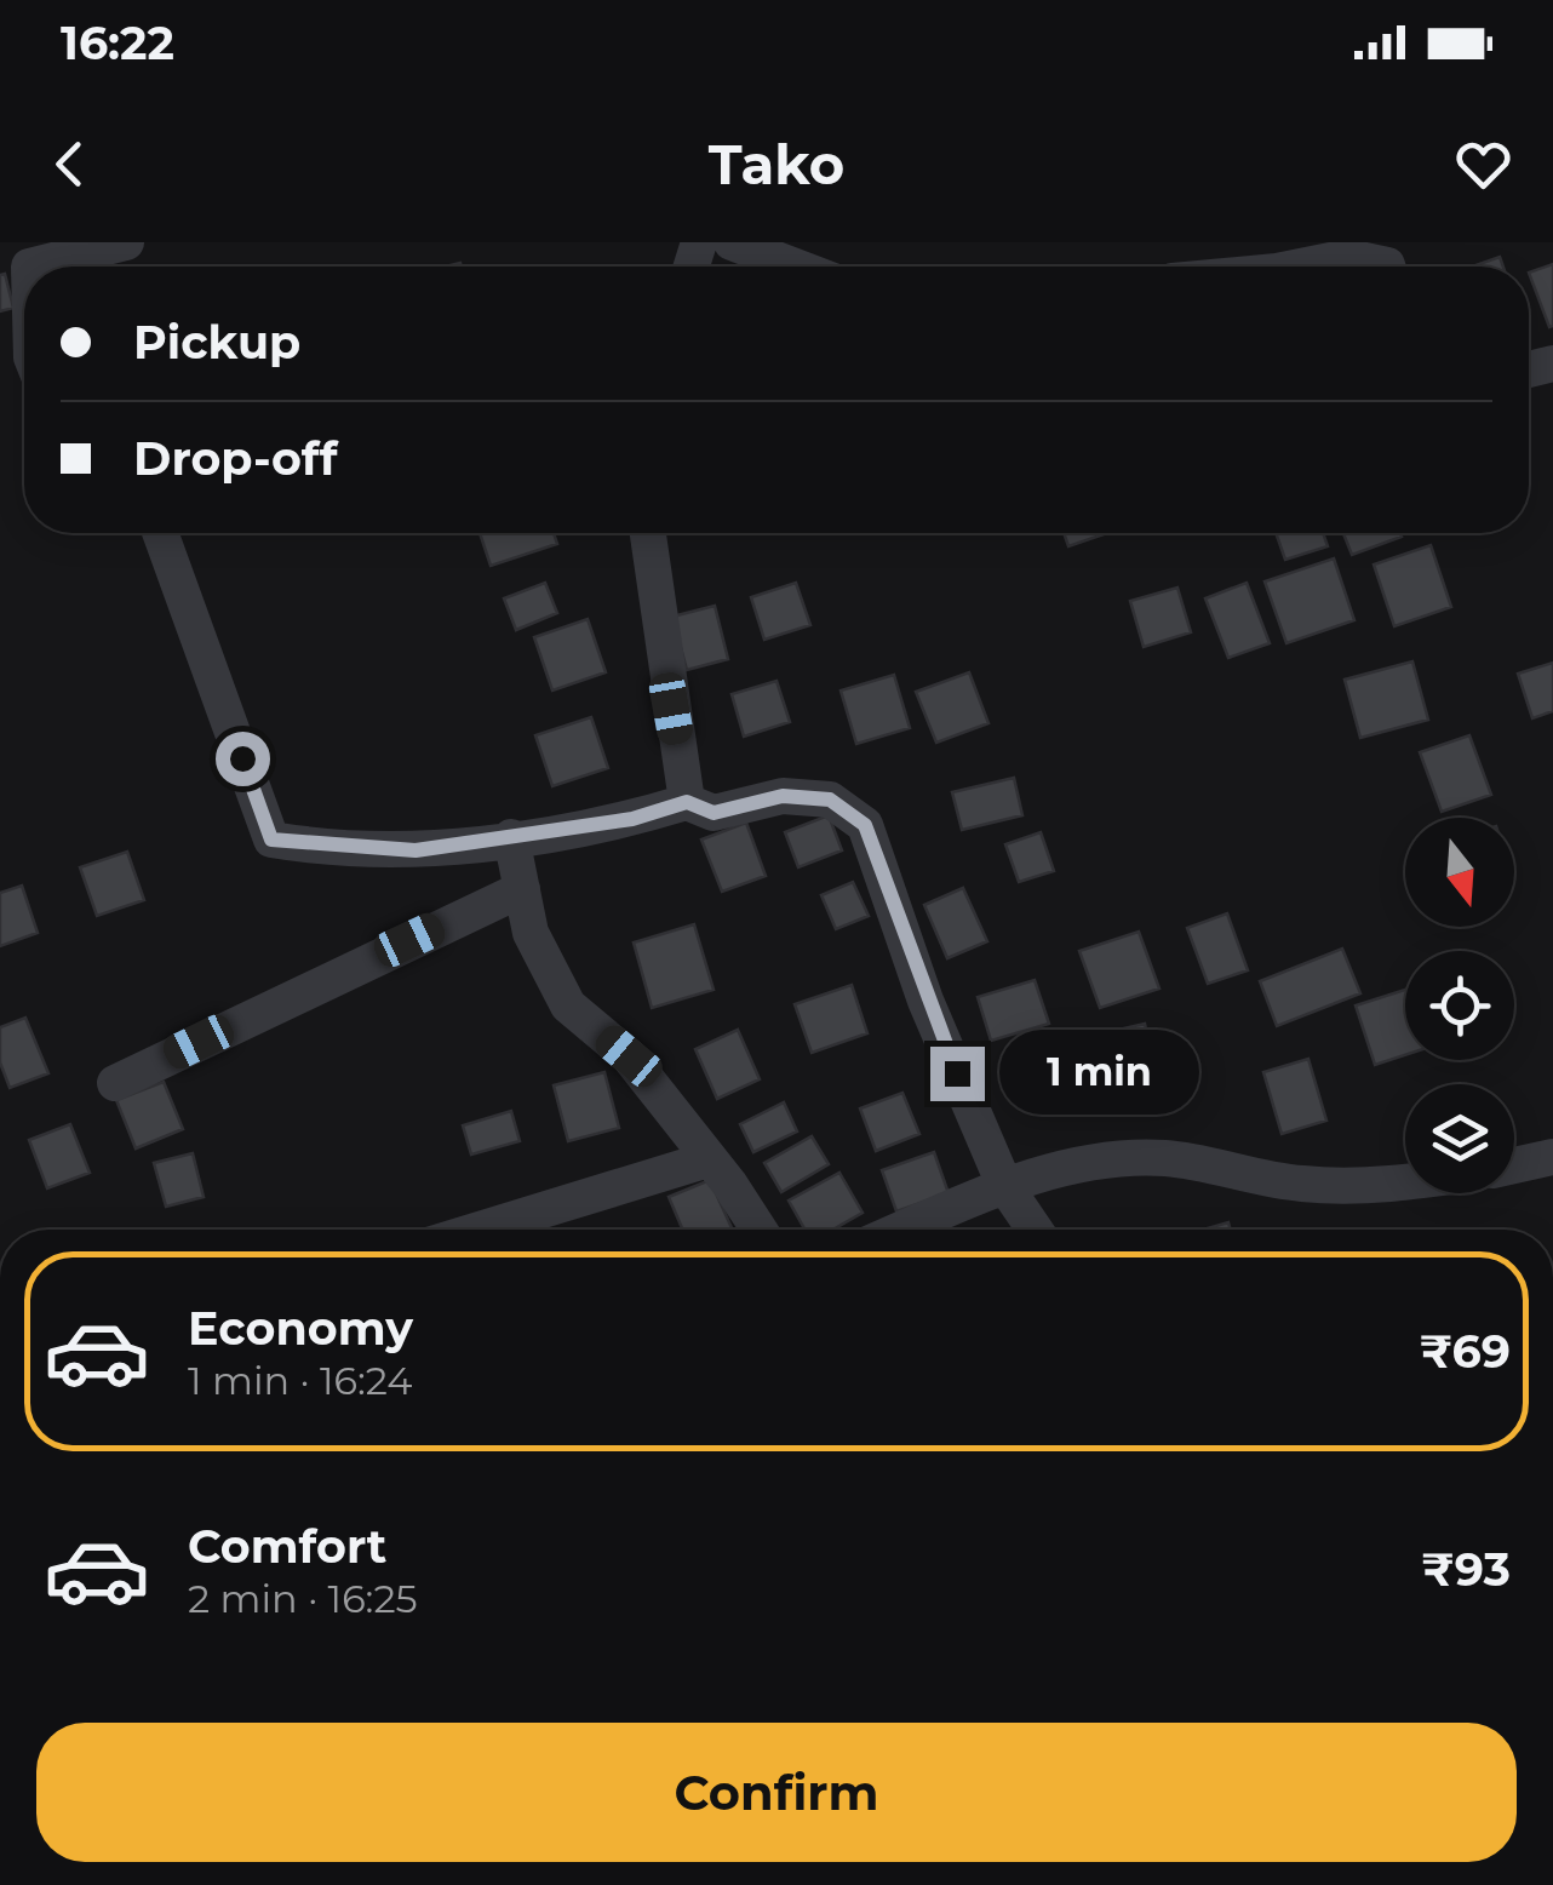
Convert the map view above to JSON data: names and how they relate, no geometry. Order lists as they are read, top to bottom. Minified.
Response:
{"north":"bottom","page":{"status":"16:22","header":"Tako","banner":["Pickup","Drop-off"],"bubble":"1 min","list":[{"name":"Economy","note":"1 min · 16:24","value":"₹69"},{"name":"Comfort","note":"2 min · 16:25","value":"₹93"}],"buttons":"Confirm"}}
